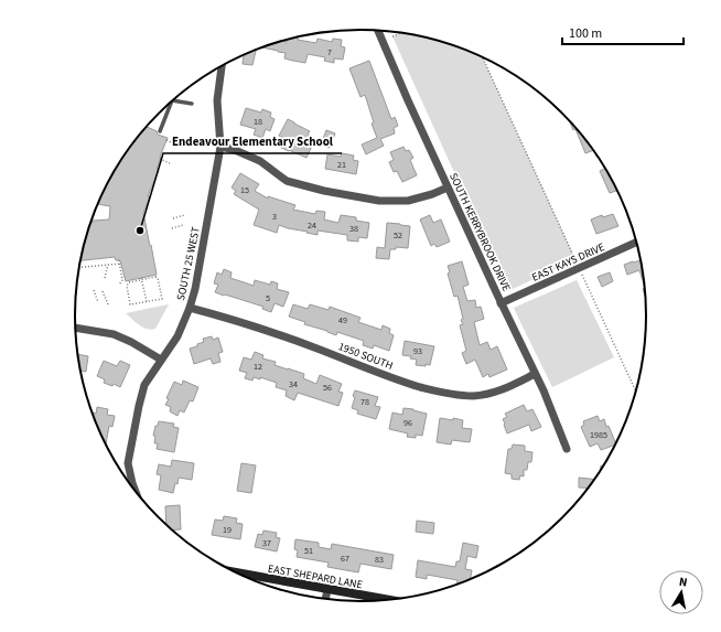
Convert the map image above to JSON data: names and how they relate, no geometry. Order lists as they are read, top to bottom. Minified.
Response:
{"streets":{"street":["SOUTH KERRYBROOK DRIVE","EAST KAYS DRIVE","SOUTH 25 WEST","1950 SOUTH","EAST SHEPARD LANE"]},"crossings":[["SOUTH KERRYBROOK DRIVE","EAST KAYS DRIVE"],["SOUTH KERRYBROOK DRIVE","1950 SOUTH"],["SOUTH 25 WEST","1950 SOUTH"]],"places":["Endeavour Elementary School"],"house_numbers":["7","18","21","15","3","24","38","52","5","49","93","12","34","56","78","96","1985","19","37","51","67","83"],"scale_bar":"100 m","north":"top"}
